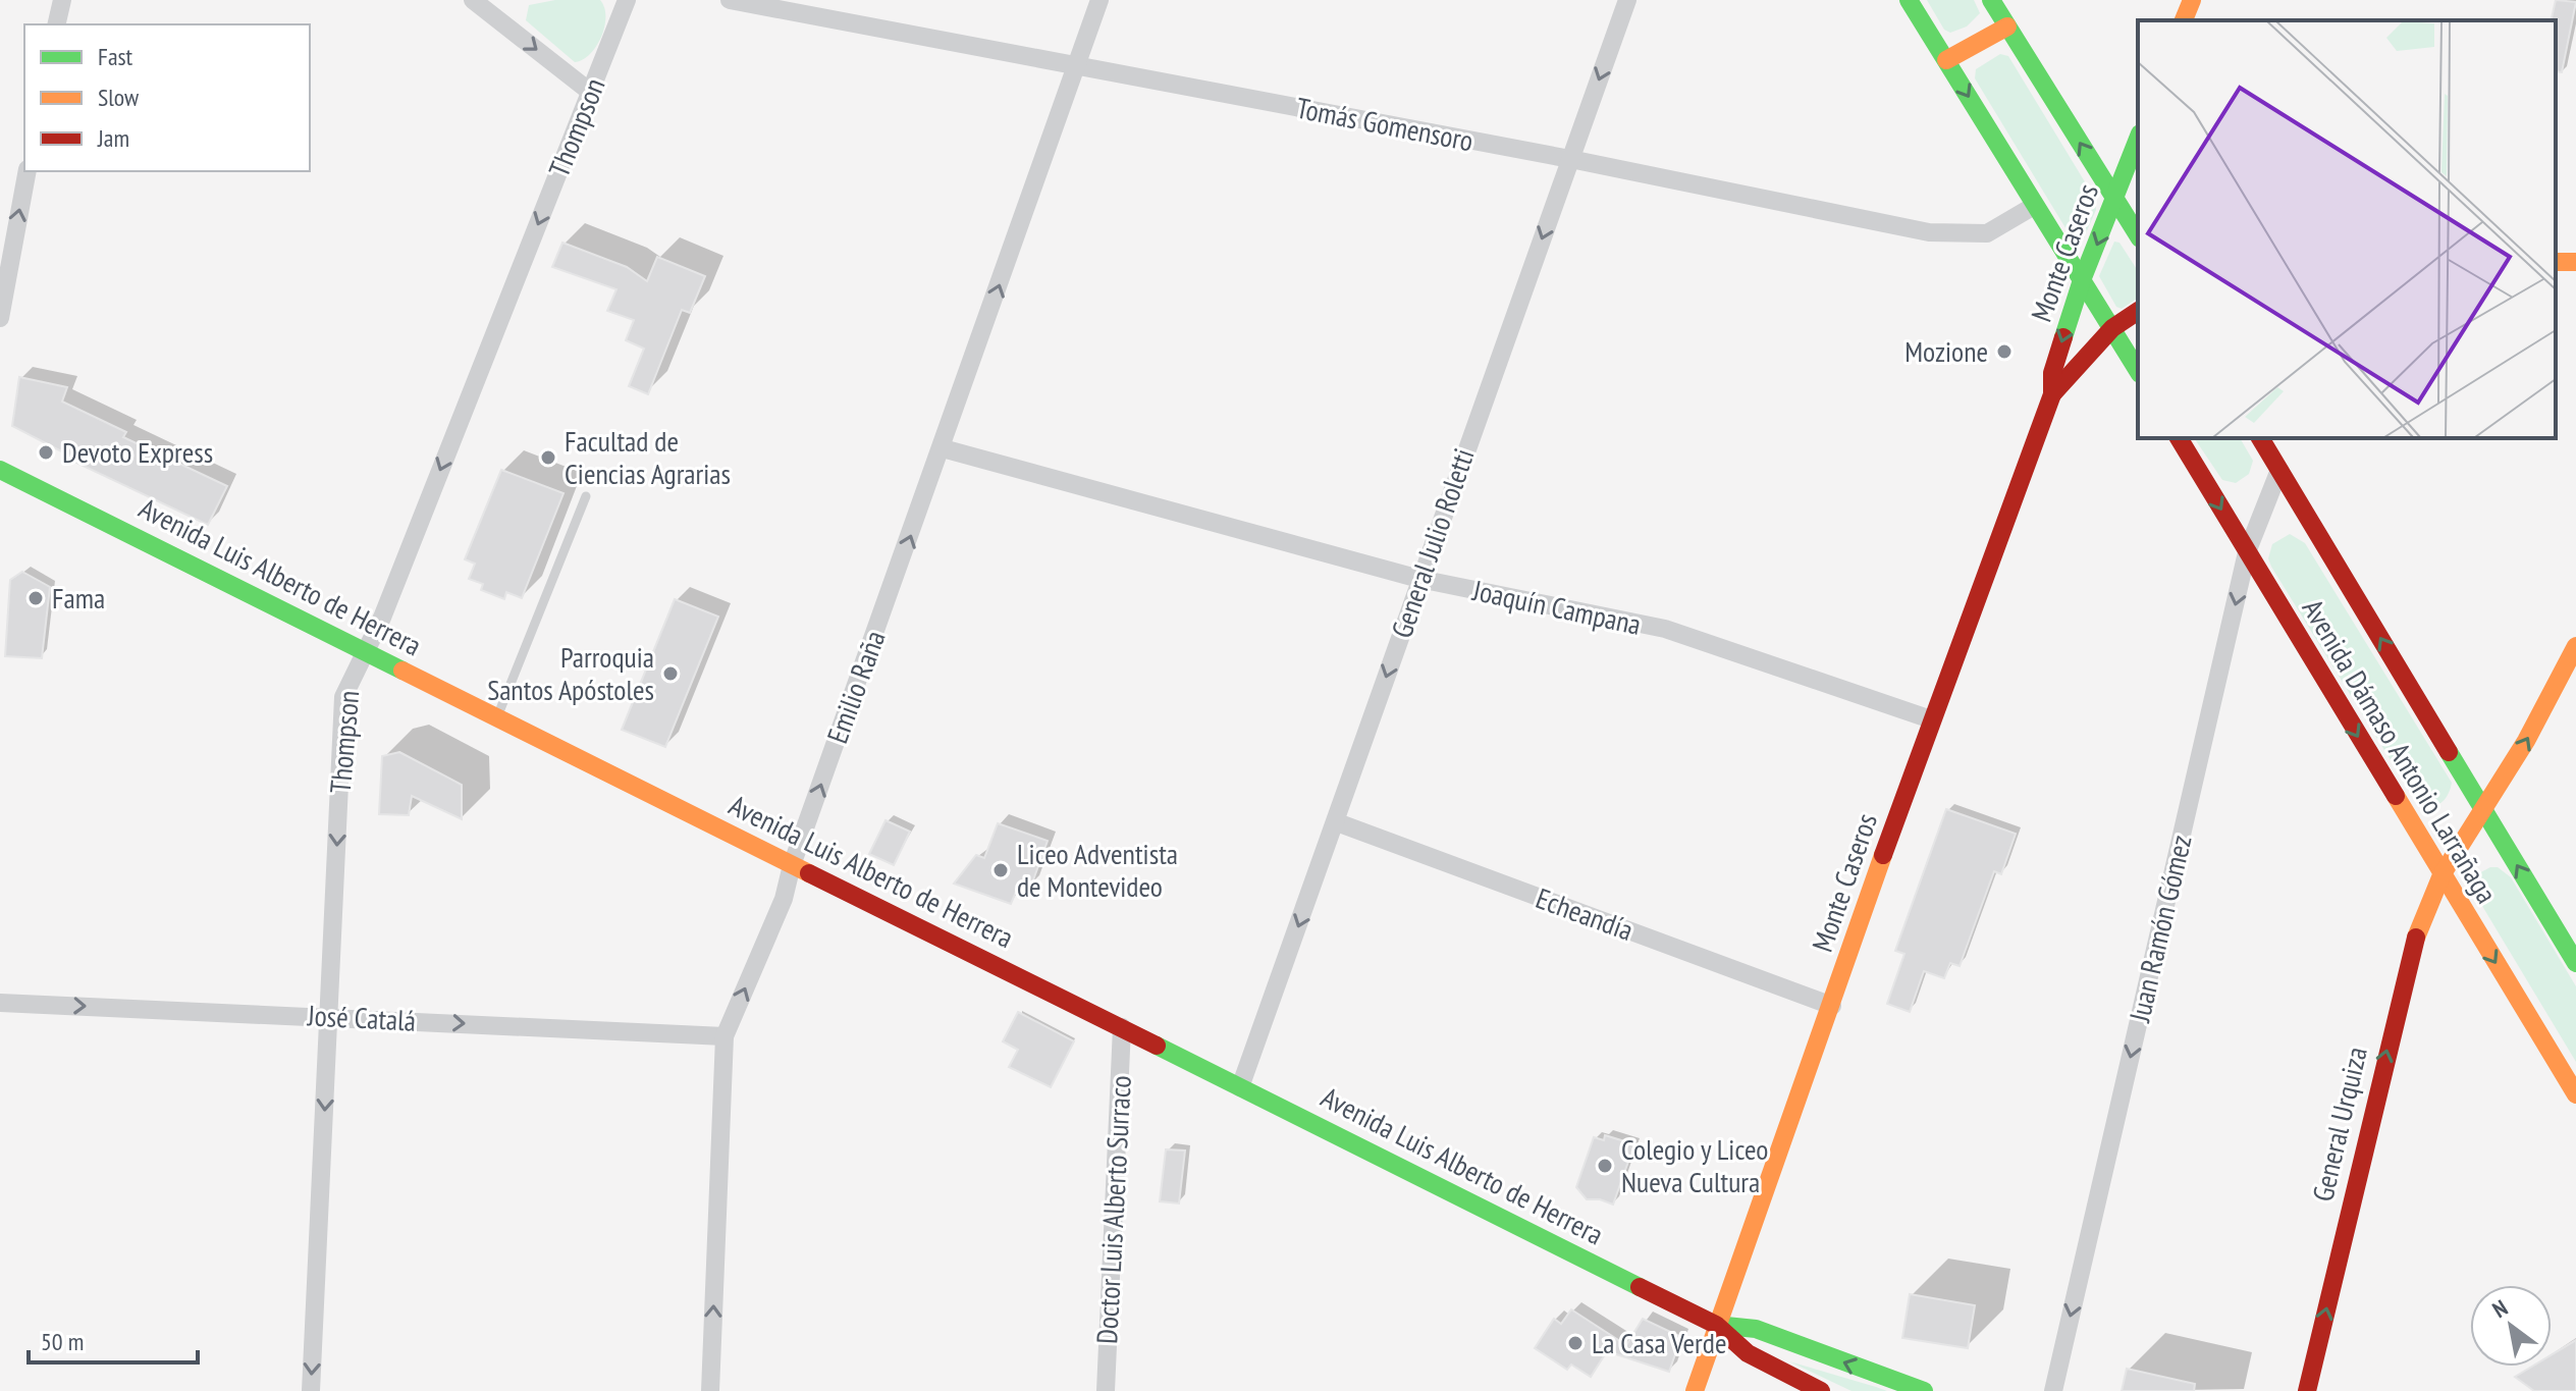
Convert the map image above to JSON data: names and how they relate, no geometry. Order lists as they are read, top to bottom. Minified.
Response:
{"streets":{"street":["Tomás Gomensoro","Thompson","Monte Caseros","General Julio Roletti","Avenida Luis Alberto de Herrera","Joaquín Campana","Emilio Raña","Avenida Dámaso Antonio Larrañaga","Echeandía","Juan Ramón Gómez","José Catalá","General Urquiza","Doctor Luis Alberto Surraco"]},"crossings":[["Tomás Gomensoro","General Julio Roletti"],["Tomás Gomensoro","Emilio Raña"],["Thompson","Avenida Luis Alberto de Herrera"],["Thompson","José Catalá"],["Monte Caseros","Avenida Luis Alberto de Herrera"],["Monte Caseros","Joaquín Campana"],["Monte Caseros","Echeandía"],["General Julio Roletti","Avenida Luis Alberto de Herrera"],["General Julio Roletti","Joaquín Campana"],["General Julio Roletti","Echeandía"],["Avenida Luis Alberto de Herrera","Emilio Raña"],["Avenida Luis Alberto de Herrera","Doctor Luis Alberto Surraco"],["Joaquín Campana","Emilio Raña"],["Emilio Raña","José Catalá"],["Avenida Dámaso Antonio Larrañaga","Juan Ramón Gómez"],["Avenida Dámaso Antonio Larrañaga","General Urquiza"]],"one_way":["Thompson","General Julio Roletti","Emilio Raña","Juan Ramón Gómez","José Catalá","General Urquiza"],"places":["Mozione","Devoto Express","Facultad de Ciencias Agrarias","Fama","Parroquia Santos Apóstoles","Liceo Adventista de Montevideo","Colegio y Liceo Nueva Cultura","La Casa Verde"],"legend":["Fast","Slow","Jam"],"scale_bar":"50 m","north":"top left"}
